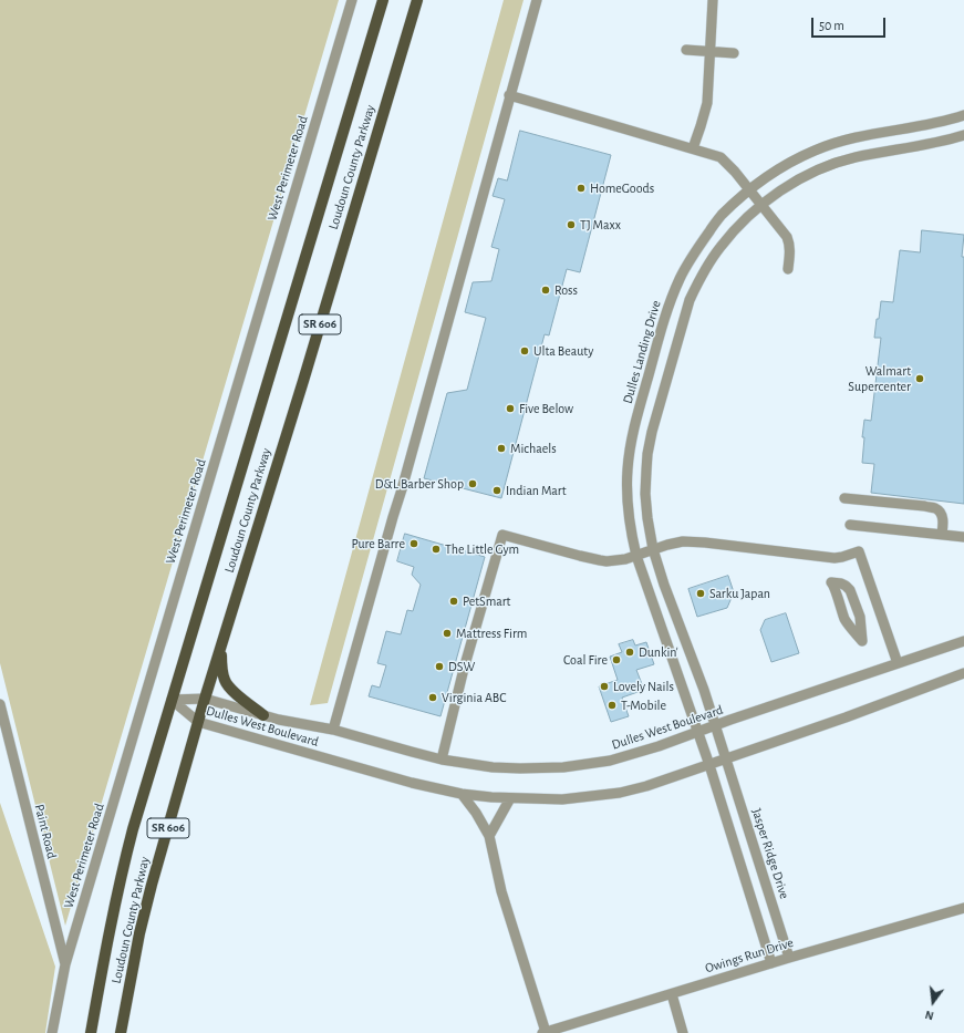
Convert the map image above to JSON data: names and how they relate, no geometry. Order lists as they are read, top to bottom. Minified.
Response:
{"streets":{"main road":["Loudoun County Parkway","SR 606"],"street":["West Perimeter Road","Dulles Landing Drive","Dulles West Boulevard","Paint Road","Jasper Ridge Drive","Owings Run Drive"]},"crossings":[["Loudoun County Parkway","Dulles West Boulevard"],["West Perimeter Road","Paint Road"],["Dulles Landing Drive","Dulles West Boulevard"],["Dulles West Boulevard","Jasper Ridge Drive"],["Jasper Ridge Drive","Owings Run Drive"]],"places":["HomeGoods","TJ Maxx","Ross","Ulta Beauty","Walmart Supercenter","Five Below","Michaels","D&L Barber Shop","Indian Mart","Pure Barre","The Little Gym","Sarku Japan","PetSmart","Mattress Firm","Dunkin'","Coal Fire","DSW","Lovely Nails","Virginia ABC","T-Mobile"],"scale_bar":"50 m","north":"bottom"}
